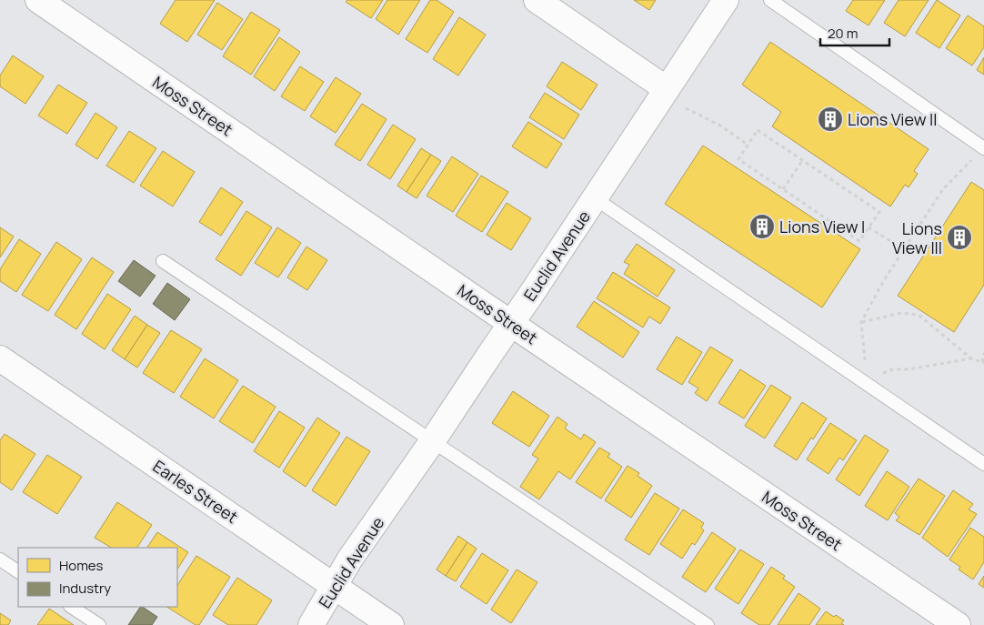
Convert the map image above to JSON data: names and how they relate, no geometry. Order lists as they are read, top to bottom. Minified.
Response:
{"streets":{"street":["Moss Street","Euclid Avenue","Earles Street"]},"crossings":[["Moss Street","Euclid Avenue"],["Euclid Avenue","Earles Street"]],"places":{"building":["Lions View II","Lions View I","Lions View III"]},"legend":["Homes","Industry"],"scale_bar":"20 m"}
